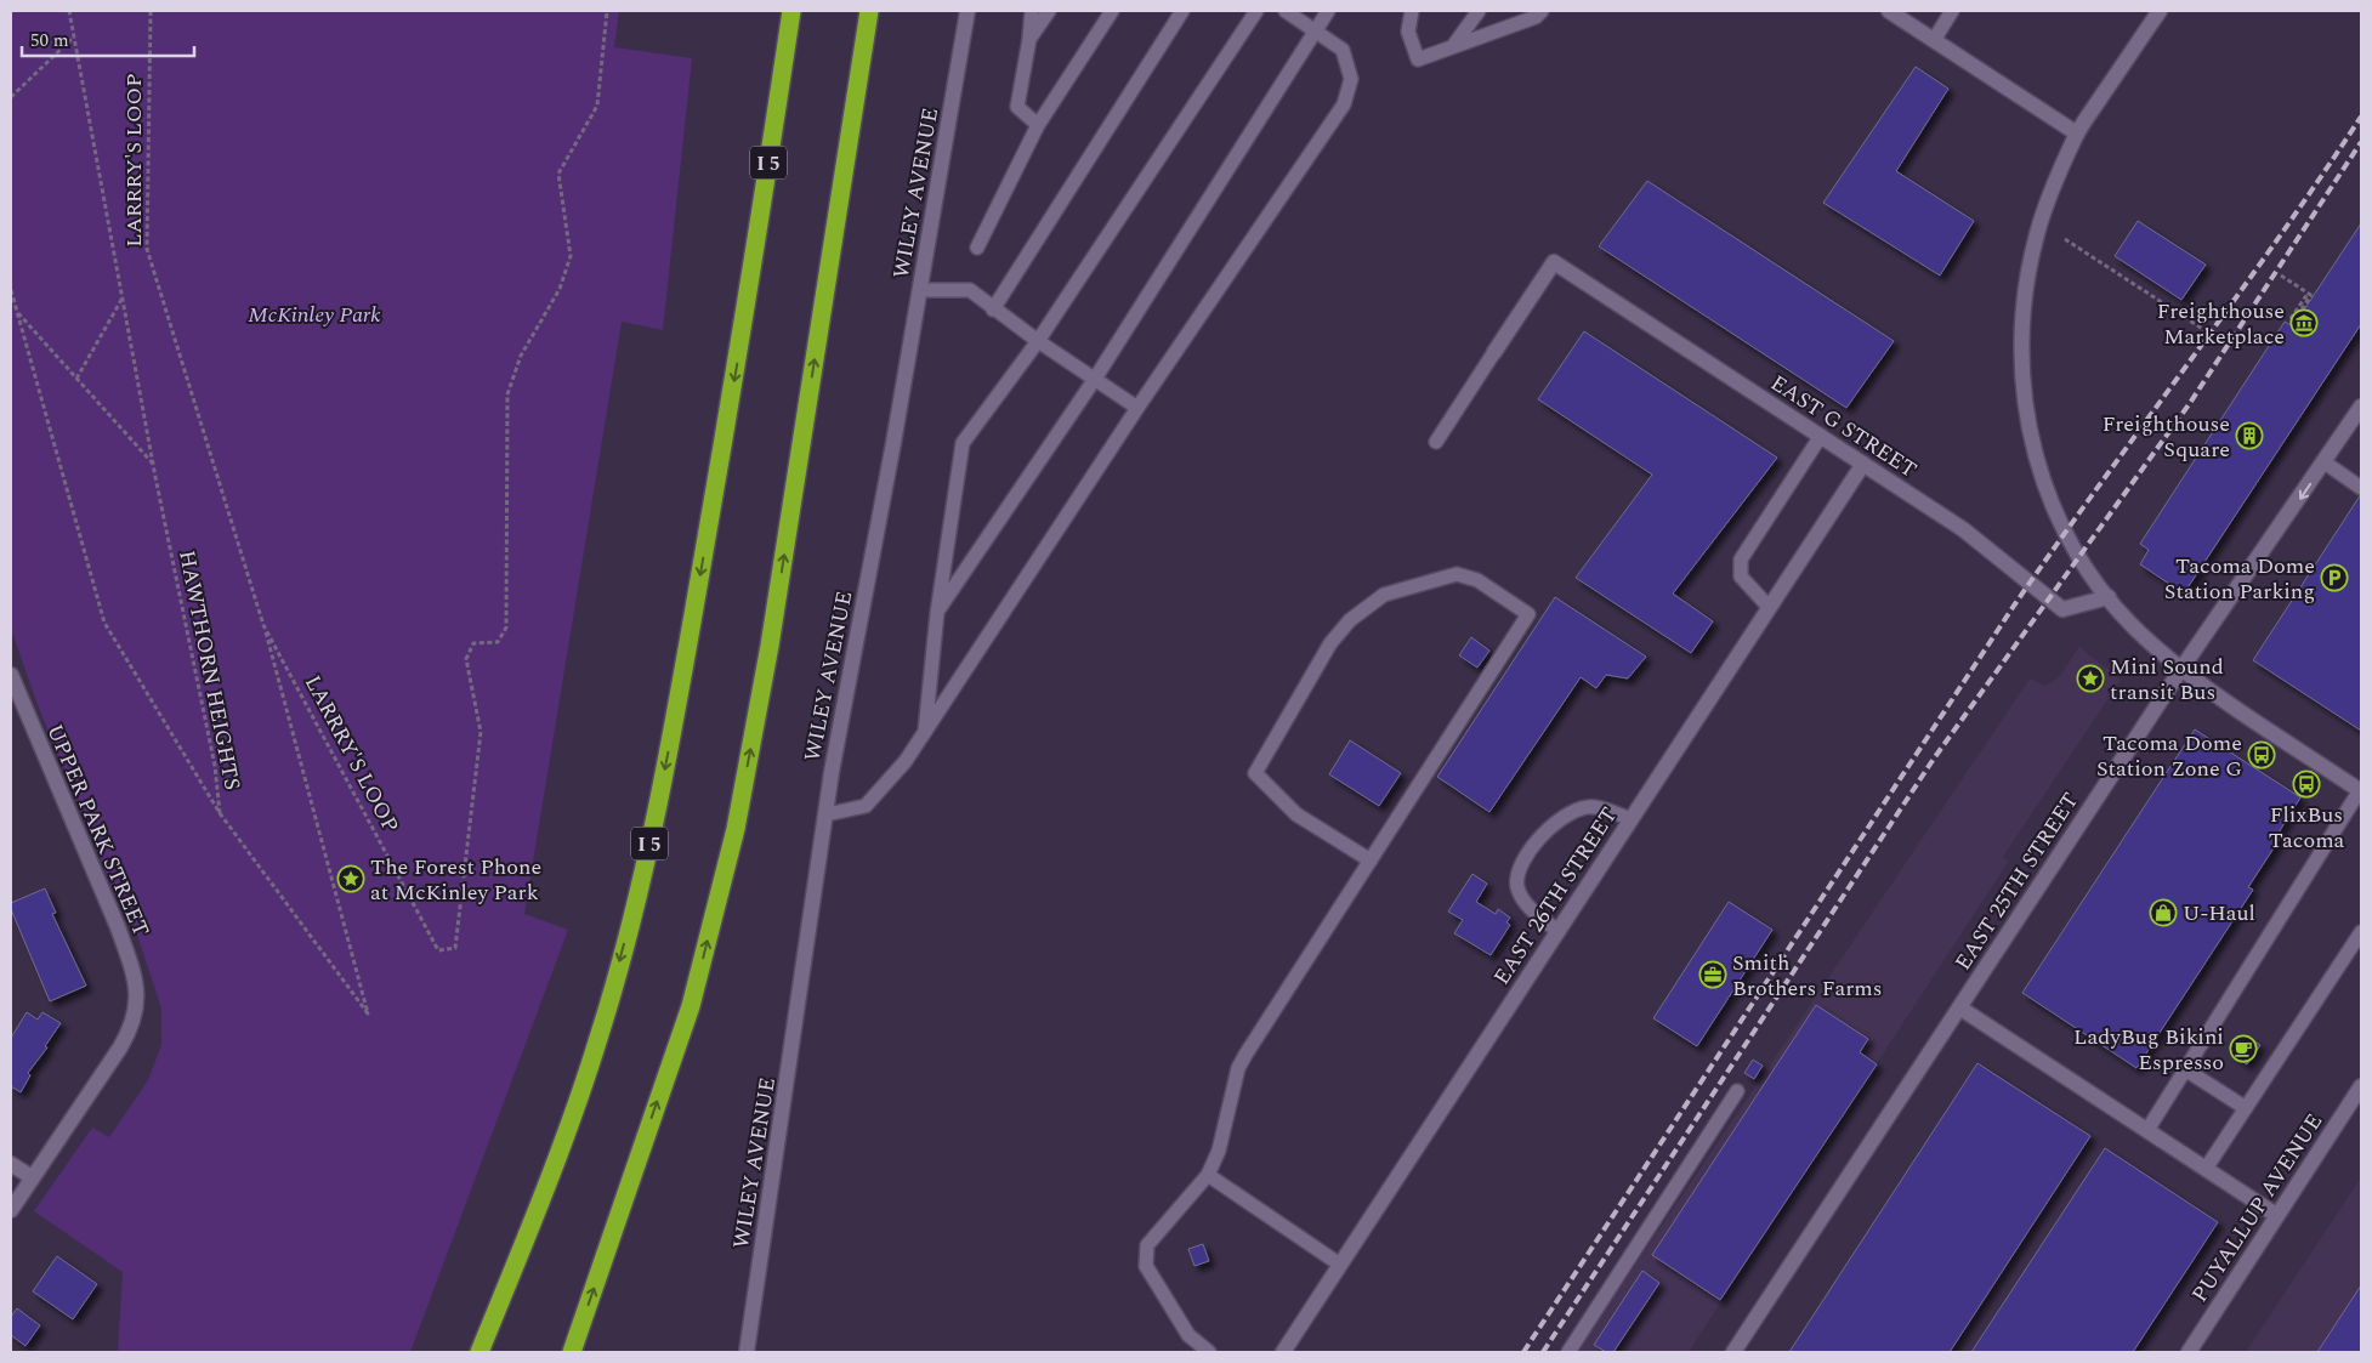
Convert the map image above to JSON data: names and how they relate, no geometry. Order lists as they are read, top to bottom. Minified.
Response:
{"streets":{"highway":["I 5"],"street":["WILEY AVENUE","EAST G STREET","UPPER PARK STREET","EAST 25TH STREET","EAST 26TH STREET","PUYALLUP AVENUE"],"path":["LARRRY'S LOOP","HAWTHORN HEIGHTS"]},"crossings":[["EAST G STREET","EAST 26TH STREET"]],"parks":["McKinley Park"],"places":{"museum":["Freighthouse Marketplace"],"building":["Freighthouse Square"],"parking":["Tacoma Dome Station Parking"],"place":["Mini Sound transit Bus","The Forest Phone at McKinley Park"],"bus stop":["Tacoma Dome Station Zone G","FlixBus Tacoma"],"shop":["U-Haul"],"office":["Smith Brothers Farms"],"cafe":["LadyBug Bikini Espresso"]},"scale_bar":"50 m"}
